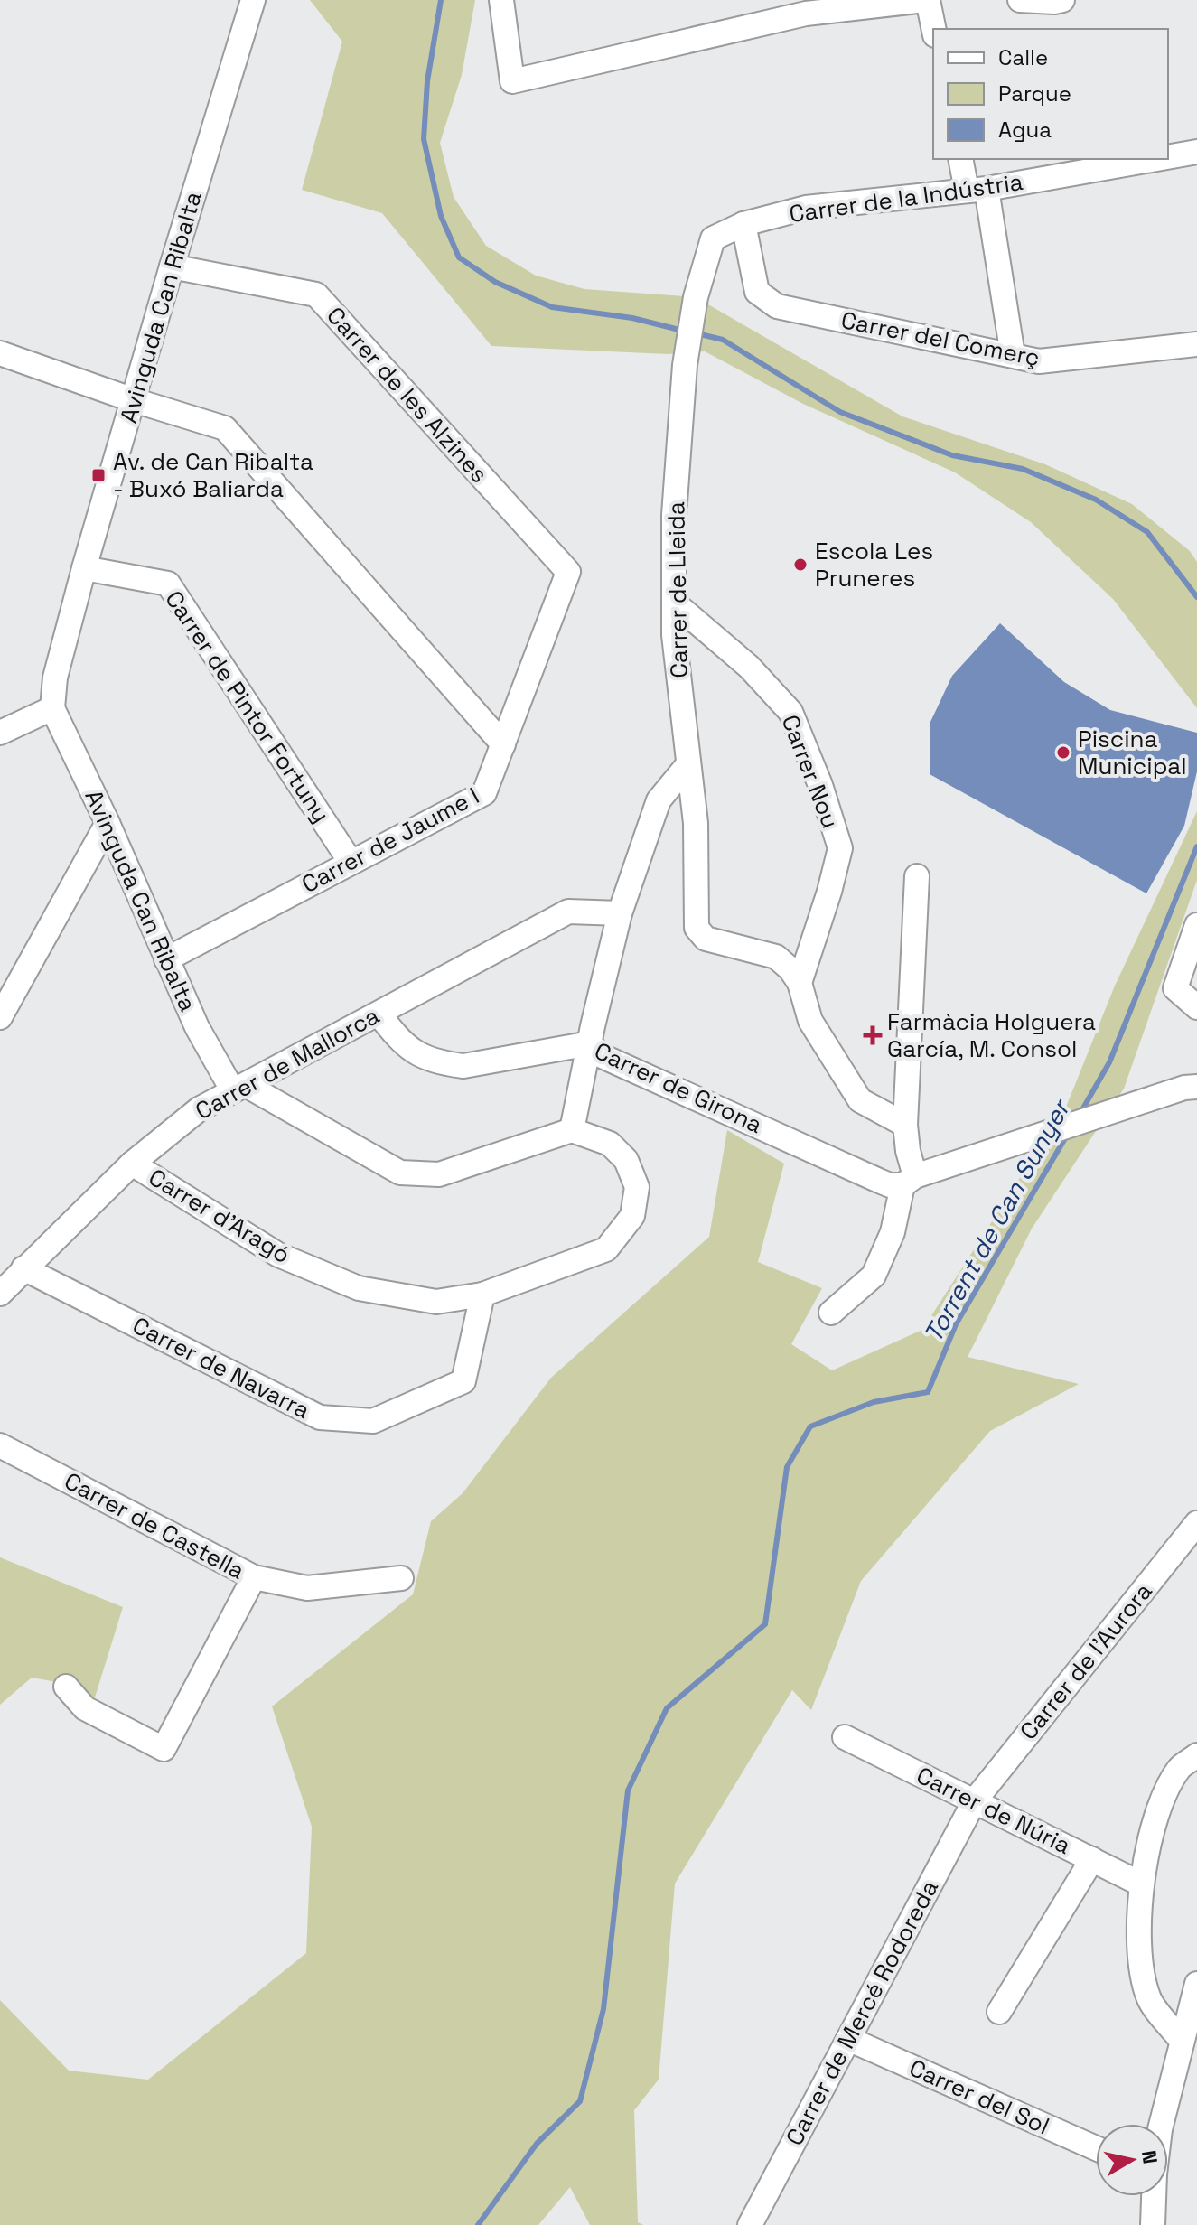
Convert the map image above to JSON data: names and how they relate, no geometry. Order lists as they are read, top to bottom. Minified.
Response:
{"streets":{"street":["Carrer de la Indústria","Avinguda Can Ribalta","Carrer del Comerç","Carrer de les Alzines","Carrer de Lleida","Carrer de Pintor Fortuny","Carrer Nou","Carrer de Jaume I","Carrer de Mallorca","Carrer de Girona","Carrer d'Aragó","Carrer de Navarra","Carrer de Castella","Carrer de l'Aurora","Carrer de Núria","Carrer de Mercé Rodoreda","Carrer del Sol"]},"crossings":[["Carrer de la Indústria","Carrer del Comerç"],["Carrer de la Indústria","Carrer de Lleida"],["Avinguda Can Ribalta","Carrer de les Alzines"],["Avinguda Can Ribalta","Carrer de Pintor Fortuny"],["Avinguda Can Ribalta","Carrer de Jaume I"],["Avinguda Can Ribalta","Carrer de Mallorca"],["Carrer del Comerç","Carrer de Lleida"],["Carrer de les Alzines","Carrer de Jaume I"],["Carrer de Lleida","Carrer Nou"],["Carrer de Pintor Fortuny","Carrer de Jaume I"],["Carrer de Mallorca","Carrer de Girona"],["Carrer de Mallorca","Carrer d'Aragó"],["Carrer de Mallorca","Carrer de Navarra"],["Carrer d'Aragó","Carrer de Navarra"],["Carrer de l'Aurora","Carrer de Núria"],["Carrer de l'Aurora","Carrer de Mercé Rodoreda"],["Carrer de Núria","Carrer de Mercé Rodoreda"],["Carrer de Mercé Rodoreda","Carrer del Sol"]],"water":["Torrent de Can Sunyer"],"places":{"transit":["Av. de Can Ribalta - Buxó Baliarda"],"other":["Escola Les Pruneres","Piscina Municipal"],"health":["Farmàcia Holguera García, M. Consol"]},"legend":["Calle","Parque","Agua"],"north":"right"}
